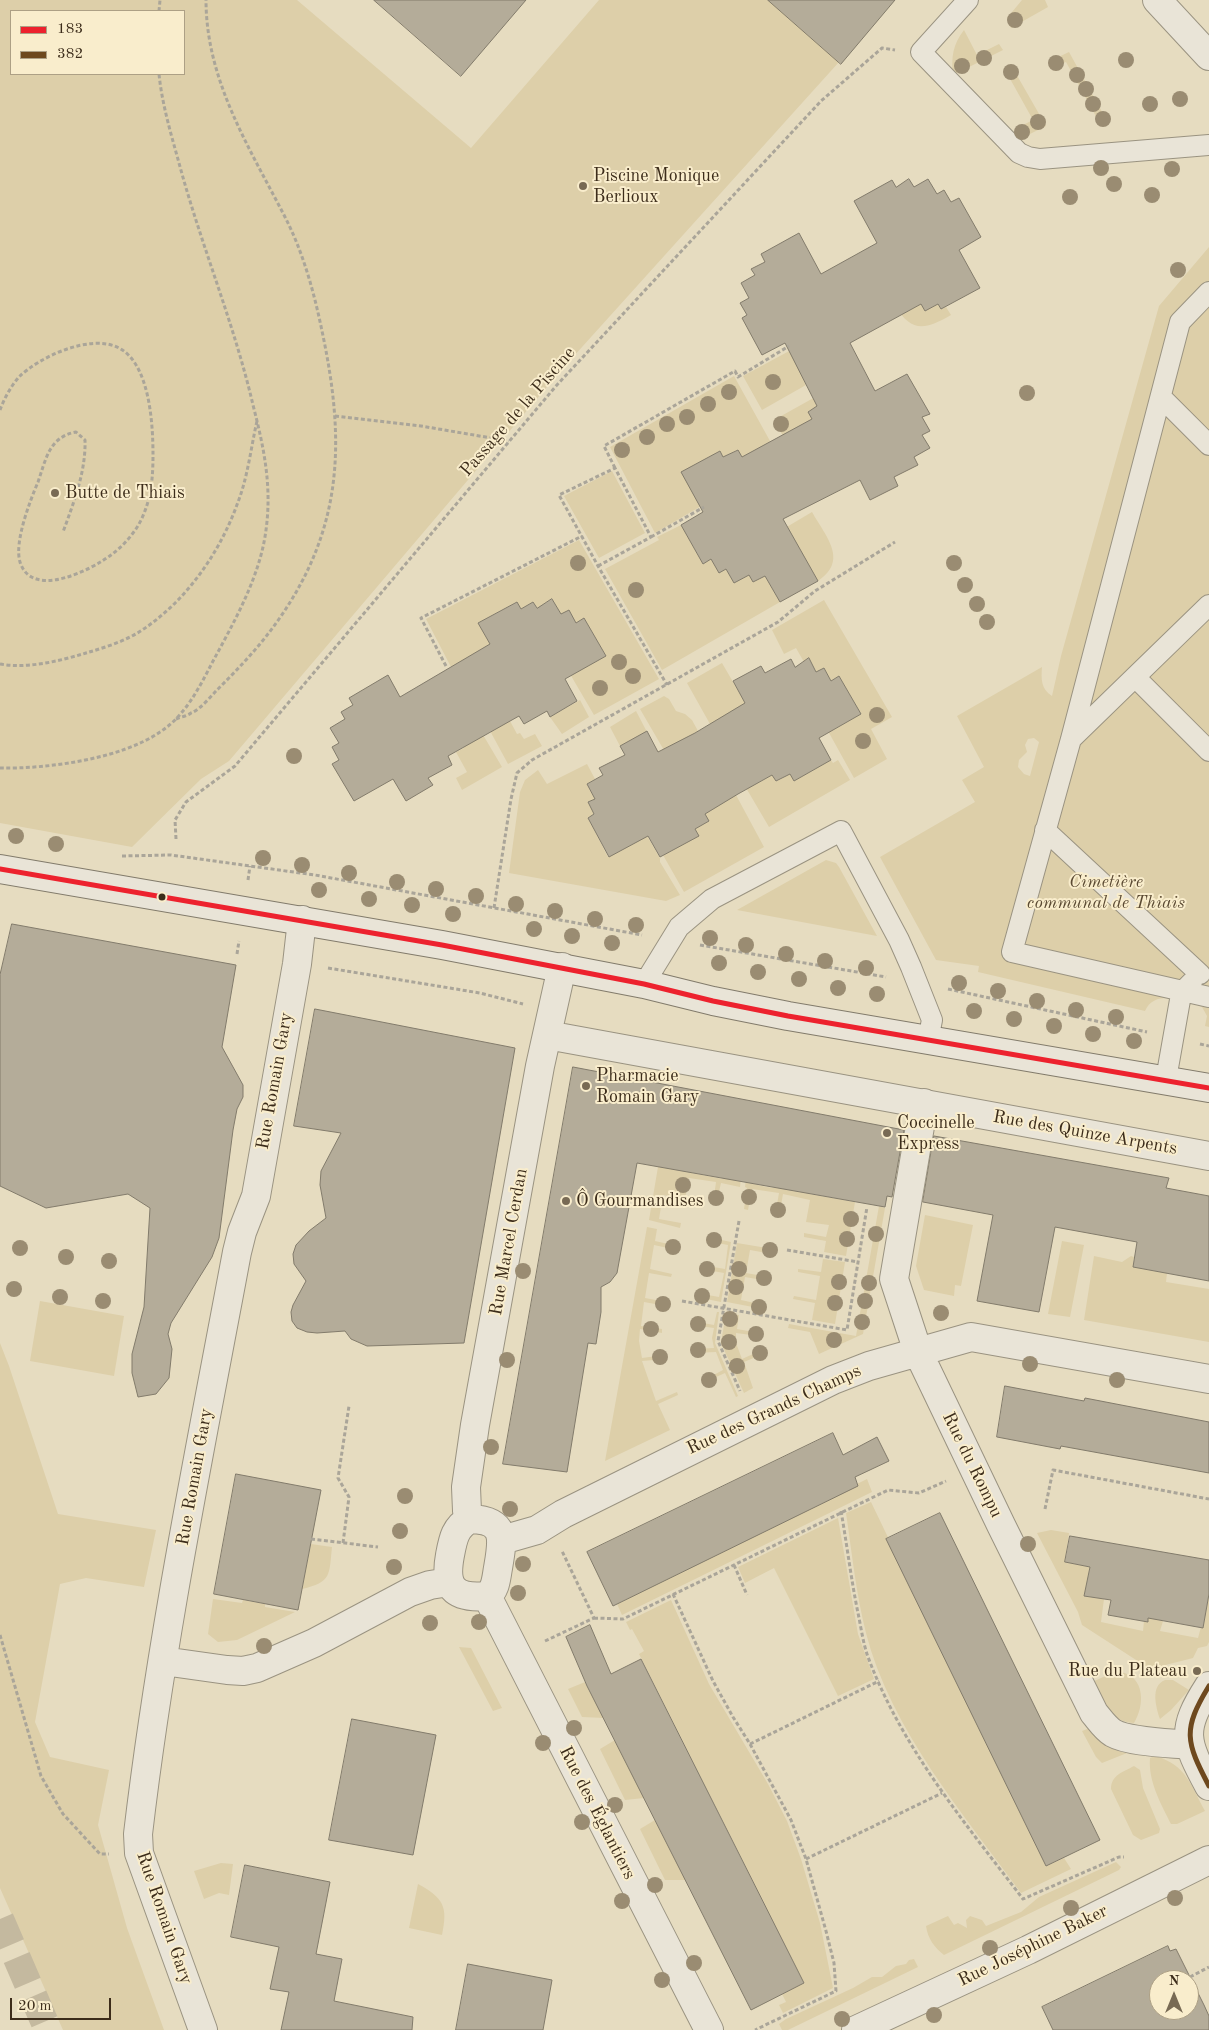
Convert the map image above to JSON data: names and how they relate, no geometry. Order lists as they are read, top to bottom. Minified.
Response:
{"streets":{"street":["Rue Romain Gary","Rue des Quinze Arpents","Rue Marcel Cerdan","Rue des Grands Champs","Rue du Rompu","Rue des Églantiers","Rue Joséphine Baker"],"path":["Passage de la Piscine"]},"crossings":[["Rue des Quinze Arpents","Rue Marcel Cerdan"],["Rue des Quinze Arpents","Rue du Rompu"],["Rue Marcel Cerdan","Rue des Grands Champs"],["Rue Marcel Cerdan","Rue des Églantiers"],["Rue des Grands Champs","Rue du Rompu"],["Rue des Grands Champs","Rue des Églantiers"]],"parks":["Cimetière communal de Thiais"],"places":["Piscine Monique Berlioux","Butte de Thiais","Pharmacie Romain Gary","Coccinelle Express","Ô Gourmandises","Rue du Plateau"],"lines":["transit line 183","transit line 382"],"legend":["183","382"],"scale_bar":"20 m","north":"top"}
